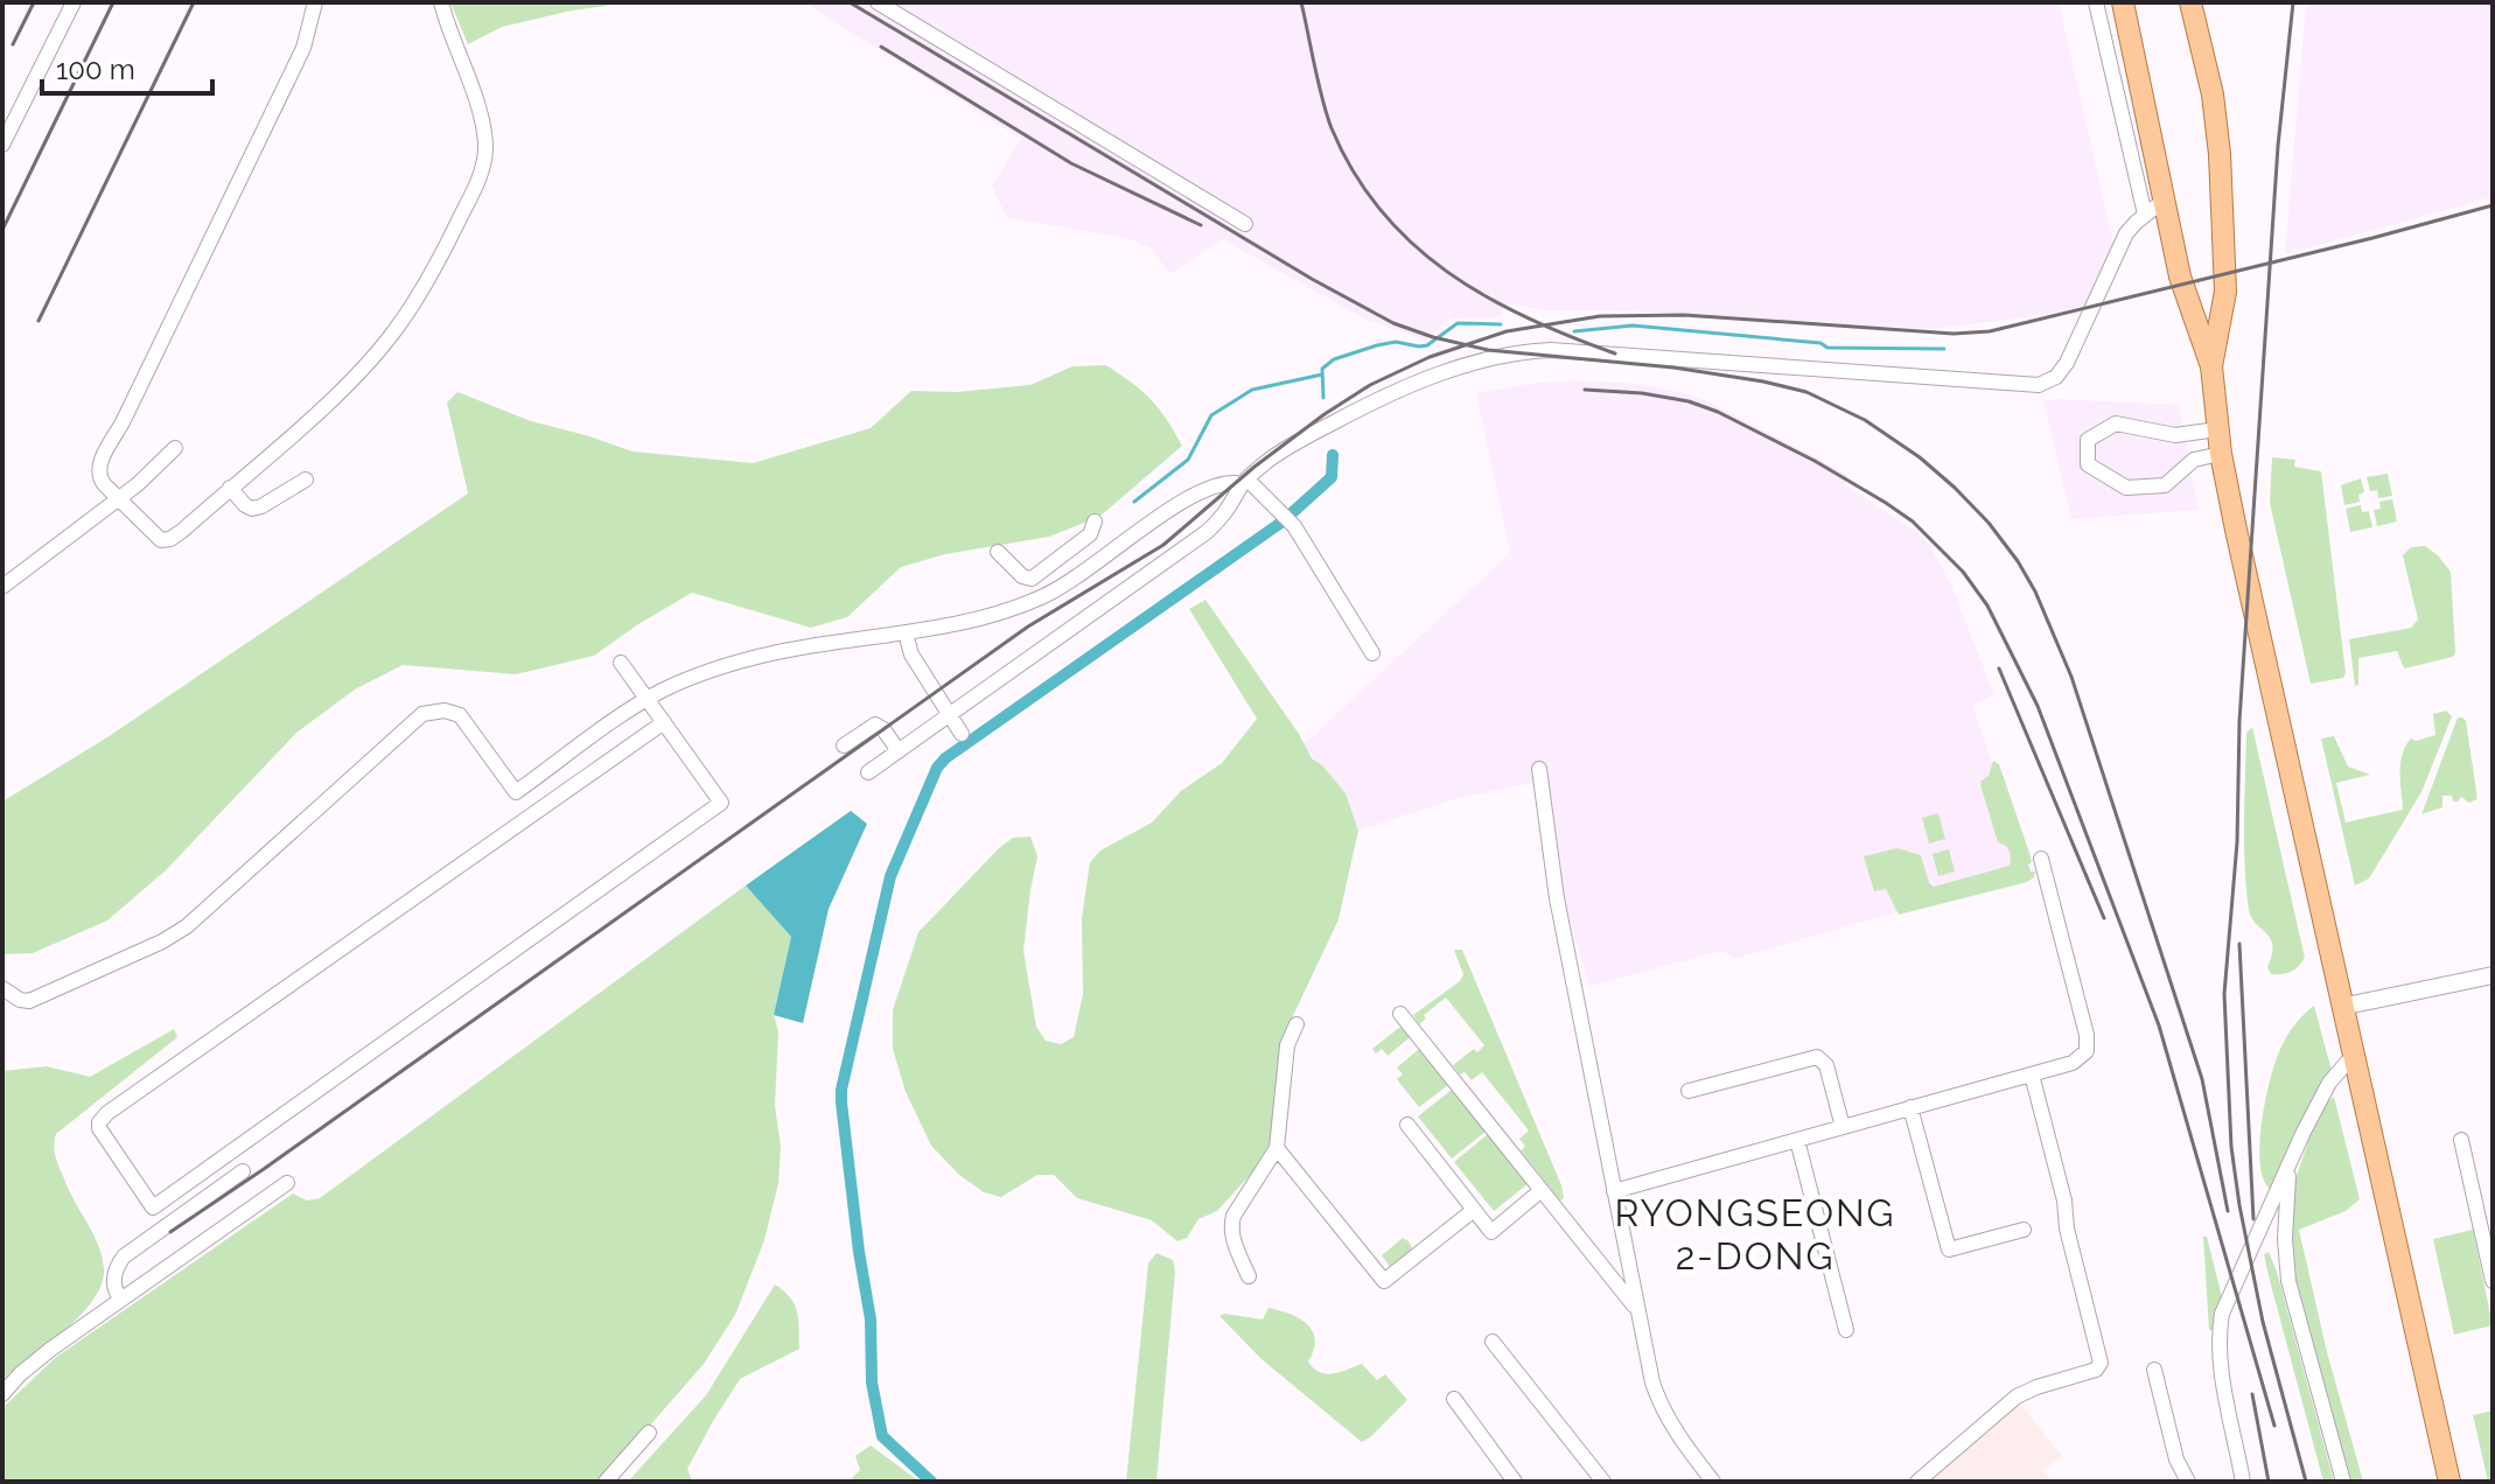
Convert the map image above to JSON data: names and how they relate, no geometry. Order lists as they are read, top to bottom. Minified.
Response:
{"districts":["RYONGSEONG 2-DONG"],"scale_bar":"100 m"}
